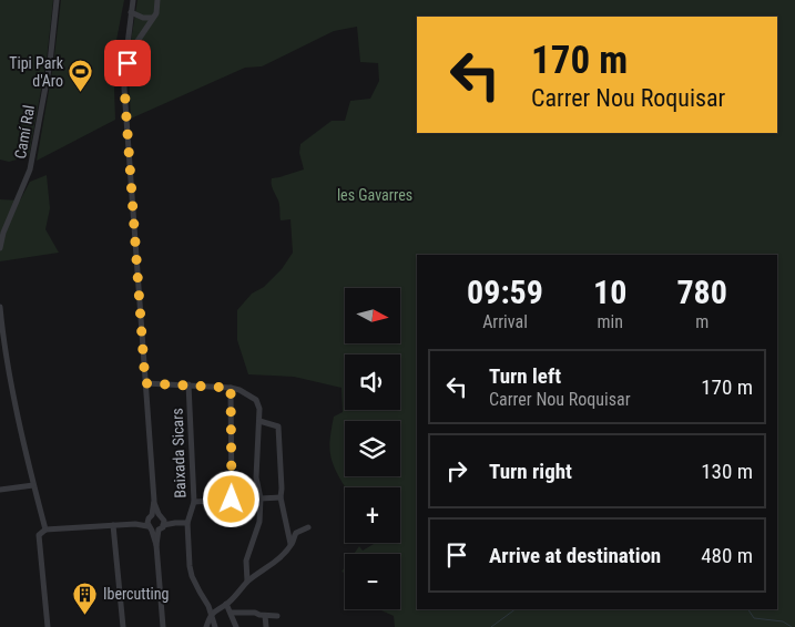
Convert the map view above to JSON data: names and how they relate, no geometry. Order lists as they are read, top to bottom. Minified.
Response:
{"streets":{"street":["Camí Ral","Baixada Sicars"]},"parks":["les Gavarres"],"places":{"sports":["Tipi Park d'Aro"],"building":["Ibercutting"]},"north":"right","page":{"turn":["170 m","Carrer Nou Roquisar"],"eta":["09:59","Arrival","10","min","780","m"],"map_buttons":["+","−"],"list":[{"name":"Turn left","note":"Carrer Nou Roquisar","value":"170 m"},{"name":"Turn right","value":"130 m"},{"name":"Arrive at destination","value":"480 m"}]}}
